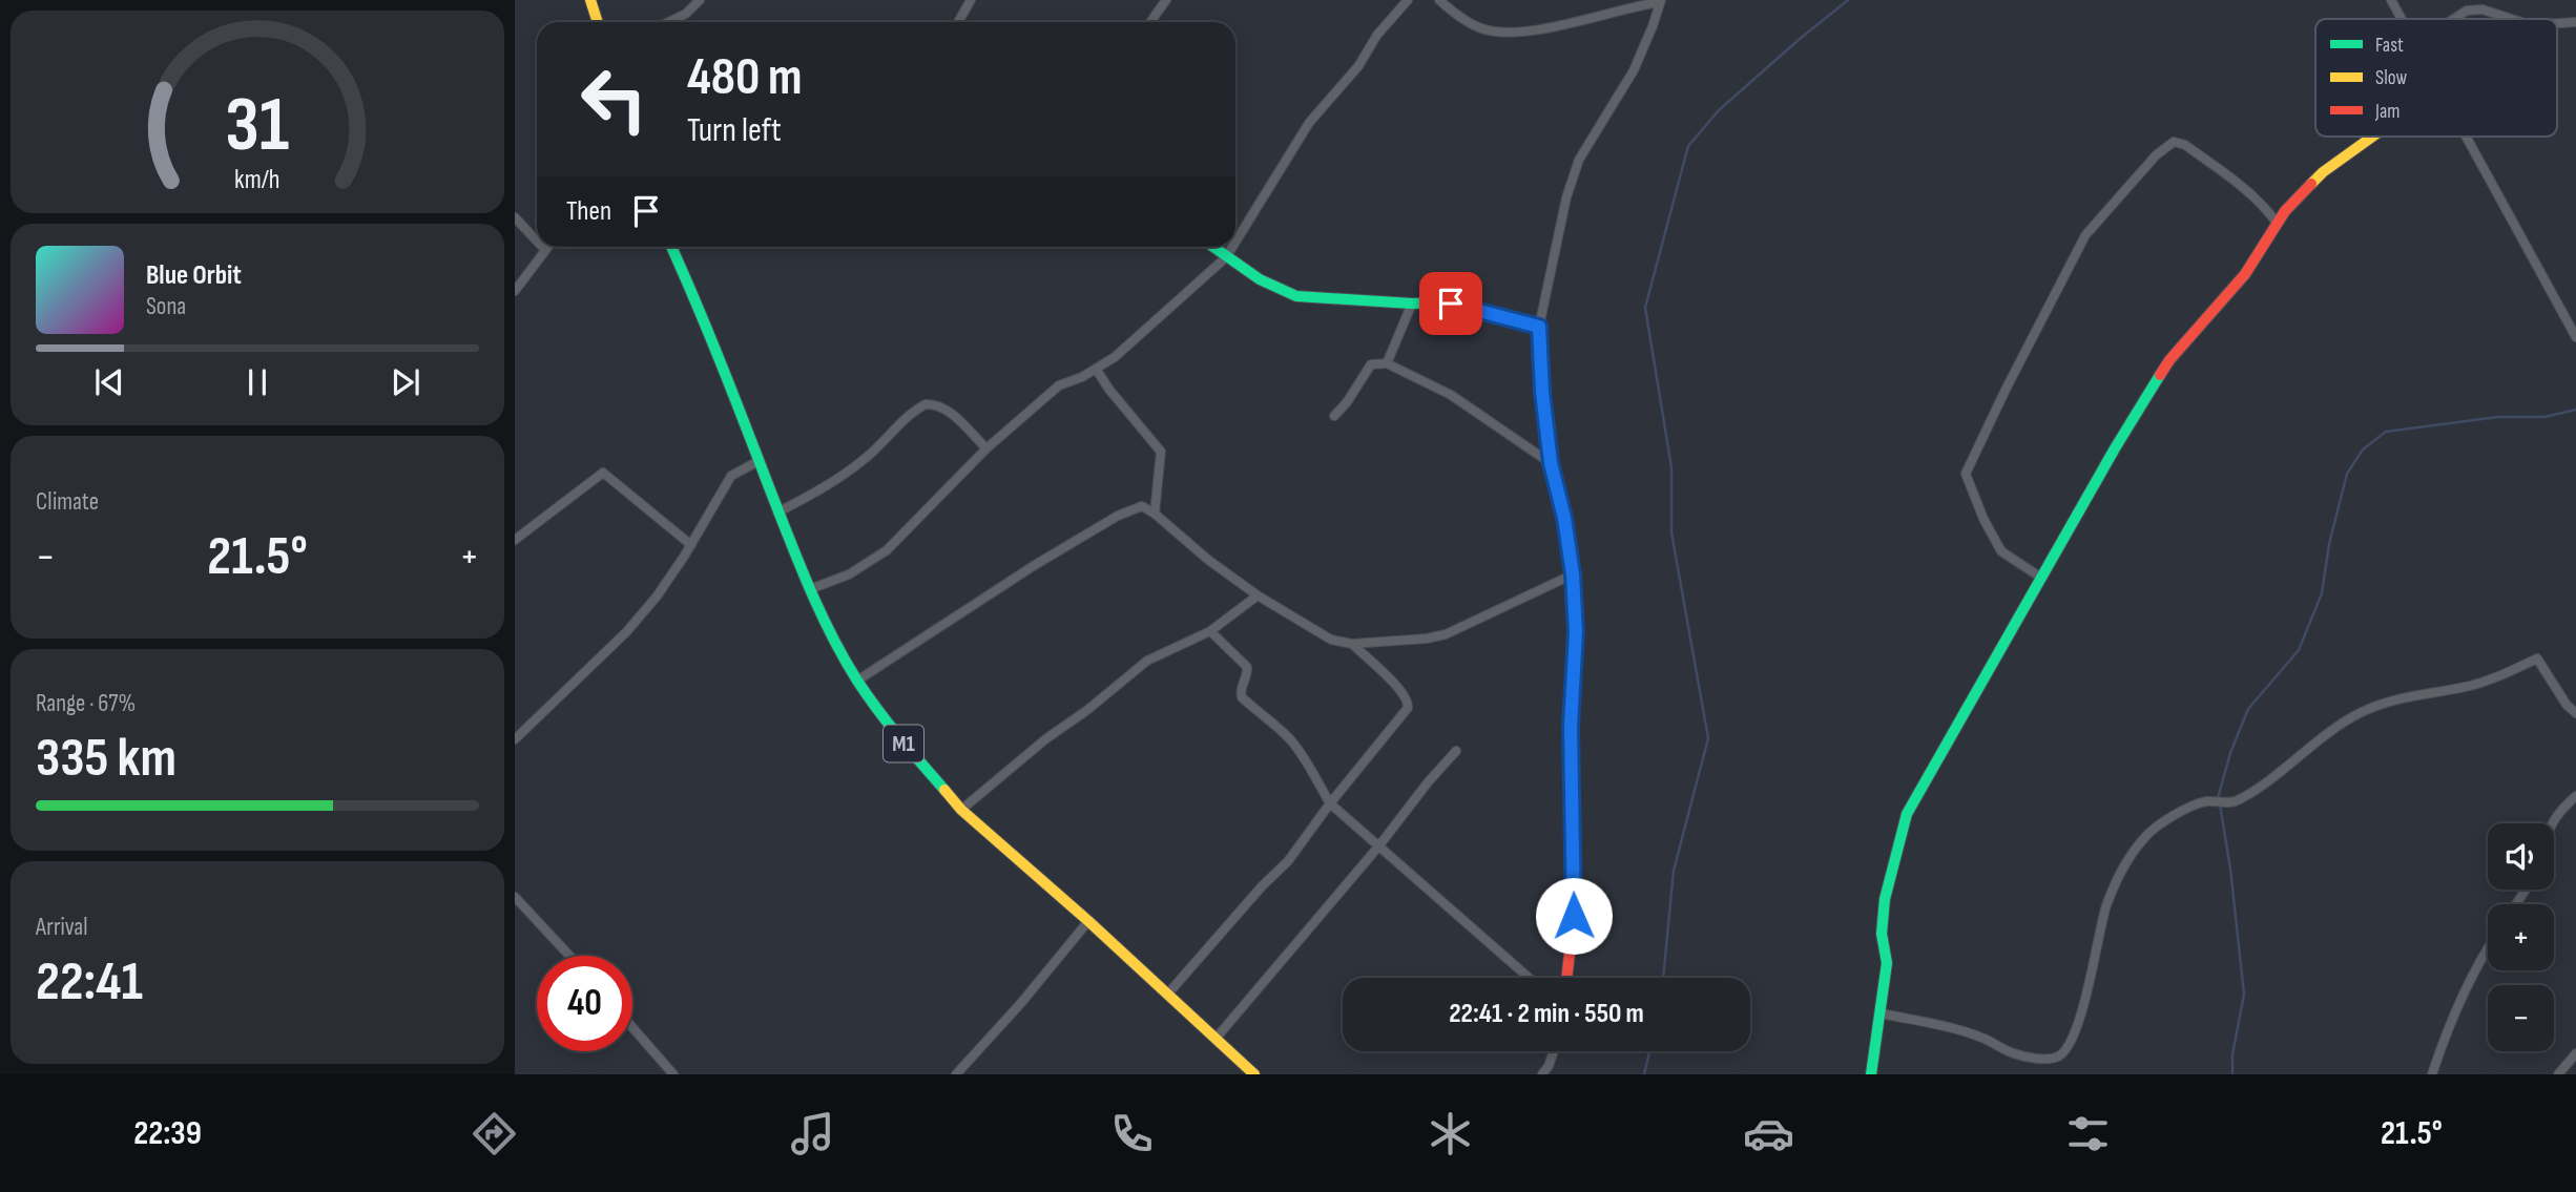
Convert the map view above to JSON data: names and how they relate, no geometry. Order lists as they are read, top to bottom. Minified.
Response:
{"streets":{"main road":["M1"]},"legend":["Fast","Slow","Jam"],"page":{"turn":["480 m","Turn left"],"then":"Then","song":["Blue Orbit","Sona"],"tile":["Climate",["Range · 67%","335 km"],["Arrival","22:41"]],"heat":["−","21.5°","+"],"map_buttons":["+","−"],"limit":"40","trip":"22:41 · 2 min · 550 m","tabs":["22:39","21.5°"],"gauge":["31","km/h"]}}
